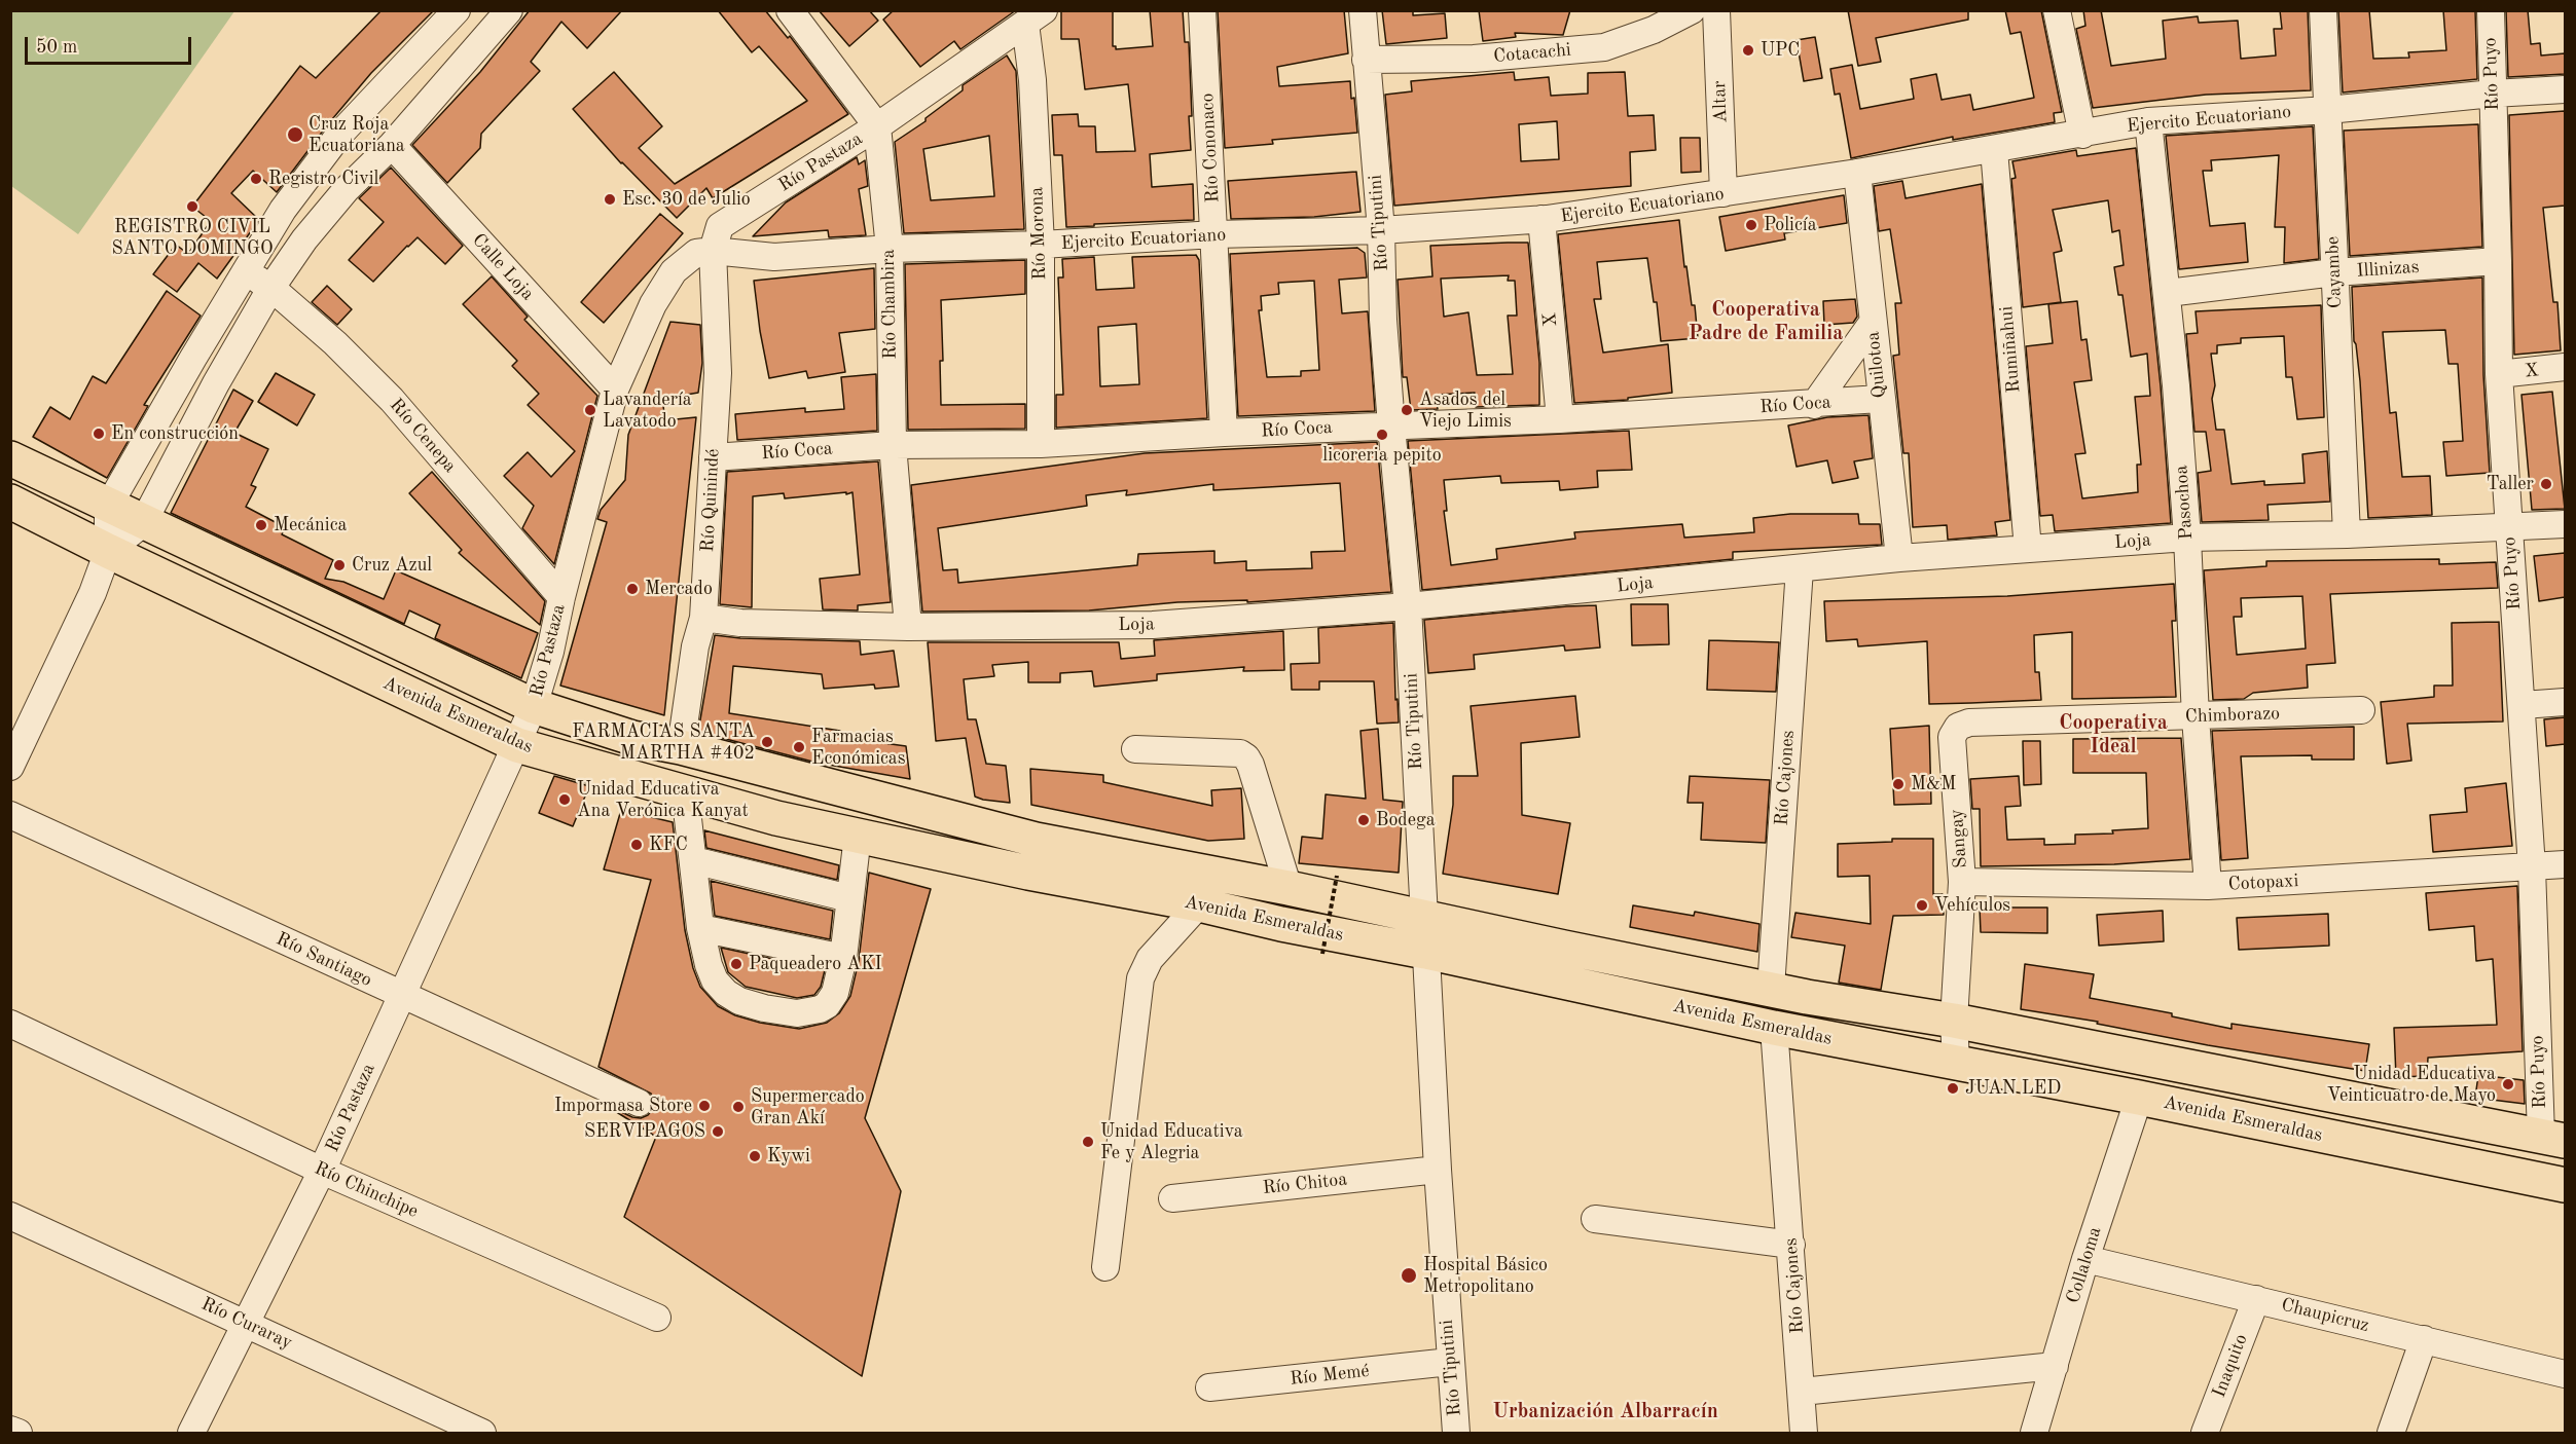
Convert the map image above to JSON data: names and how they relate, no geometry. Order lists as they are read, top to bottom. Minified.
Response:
{"streets":{"main road":["Avenida Esmeraldas"],"street":["Cotacachi","Río Puyo","Altar","Ejercito Ecuatoriano","Río Cononaco","Río Pastaza","Río Tiputini","Río Morona","Calle Loja","Illinizas","Cayambe","Río Chambira","X","Rumiñahui","Quilotoa","Río Coca","Río Cenepa","Río Quinindé","Pasochoa","Loja","Chimborazo","Río Cajones","Sangay","Cotopaxi","Río Santiago","Río Chitoa","Río Chinchipe","Collaloma","Chaupicruz","Río Curaray","Inaquito","Río Memé"]},"crossings":[["Cotacachi","Río Tiputini"],["Río Puyo","Ejercito Ecuatoriano"],["Río Puyo","Illinizas"],["Río Puyo","X"],["Río Puyo","Loja"],["Río Puyo","Avenida Esmeraldas"],["Río Puyo","Cotopaxi"],["Altar","Ejercito Ecuatoriano"],["Ejercito Ecuatoriano","Río Cononaco"],["Ejercito Ecuatoriano","Río Pastaza"],["Ejercito Ecuatoriano","Río Tiputini"],["Ejercito Ecuatoriano","Río Morona"],["Ejercito Ecuatoriano","Cayambe"],["Ejercito Ecuatoriano","Río Chambira"],["Ejercito Ecuatoriano","X"],["Ejercito Ecuatoriano","Rumiñahui"],["Ejercito Ecuatoriano","Quilotoa"],["Ejercito Ecuatoriano","Río Quinindé"],["Ejercito Ecuatoriano","Pasochoa"],["Río Cononaco","Río Coca"],["Río Pastaza","Río Morona"],["Río Pastaza","Calle Loja"],["Río Pastaza","Río Chambira"],["Río Pastaza","Río Cenepa"],["Río Pastaza","Río Quinindé"],["Río Pastaza","Avenida Esmeraldas"],["Río Pastaza","Río Santiago"],["Río Pastaza","Río Chinchipe"],["Río Pastaza","Río Curaray"],["Río Tiputini","Río Coca"],["Río Tiputini","Loja"],["Río Tiputini","Avenida Esmeraldas"],["Río Tiputini","Río Chitoa"],["Río Tiputini","Río Memé"],["Río Morona","Río Coca"],["Illinizas","Cayambe"],["Illinizas","Pasochoa"],["Cayambe","Loja"],["Río Chambira","Río Coca"],["Río Chambira","Loja"],["X","Río Coca"],["Rumiñahui","Loja"],["Quilotoa","Río Coca"],["Quilotoa","Loja"],["Río Coca","Río Quinindé"],["Río Quinindé","Loja"],["Río Quinindé","Avenida Esmeraldas"],["Pasochoa","Loja"],["Pasochoa","Chimborazo"],["Pasochoa","Cotopaxi"],["Loja","Río Cajones"],["Avenida Esmeraldas","Río Cajones"],["Avenida Esmeraldas","Sangay"],["Avenida Esmeraldas","Collaloma"],["Chimborazo","Sangay"],["Sangay","Cotopaxi"],["Collaloma","Chaupicruz"],["Chaupicruz","Inaquito"]],"districts":["Cooperativa Padre de Familia","Cooperativa Ideal","Urbanización Albarracín"],"places":["UPC","Cruz Roja Ecuatoriana","Registro Civil","Esc. 30 de Julio","REGISTRO CIVIL SANTO DOMINGO","Policía","Lavandería Lavatodo","Asados del Viejo Limis","En construcción","licoreria pepito","Taller","Mecánica","Cruz Azul","Mercado","FARMACIAS SANTA MARTHA #402","Farmacias Económicas","M&M","Unidad Educativa Ana Verónica Kanyat","Bodega","KFC","Vehículos","Paqueadero AKI","Unidad Educativa Veinticuatro de Mayo","JUAN LED","Impormasa Store","Supermercado Gran Akí","SERVIPAGOS","Unidad Educativa Fe y Alegria","Kywi","Hospital Básico Metropolitano"],"scale_bar":"50 m"}
